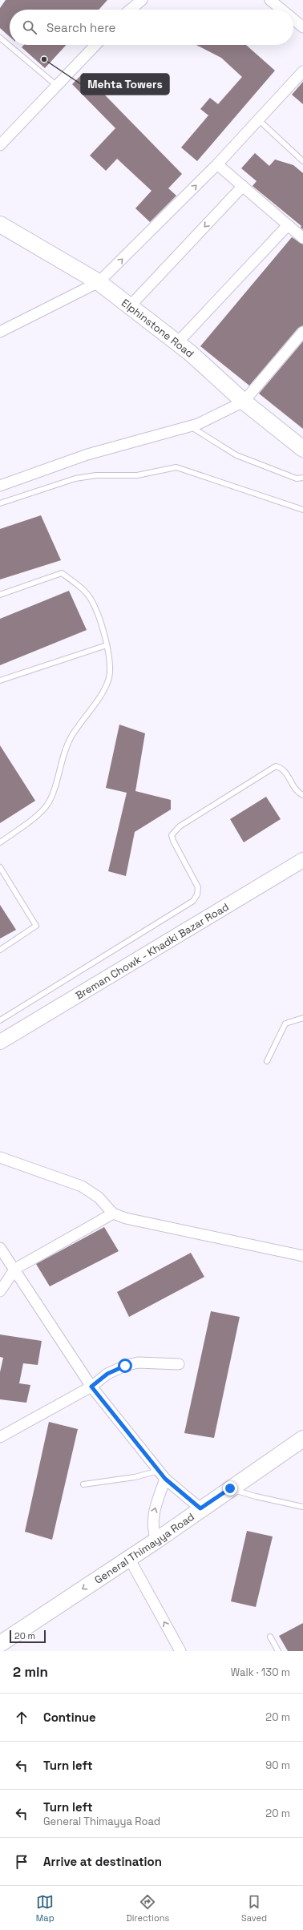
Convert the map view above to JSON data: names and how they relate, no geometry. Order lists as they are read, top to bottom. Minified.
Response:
{"streets":{"main road":["Elphinstone Road","Breman Chowk - Khadki Bazar Road","General Thimayya Road"]},"one_way":["General Thimayya Road"],"places":["Mehta Towers"],"scale_bar":"20 m","page":{"search":"Search here","scale":"20 m","heading":["2 min","Walk · 130 m"],"list":[["Continue","20 m"],["Turn left","90 m"],["Turn left","General Thimayya Road","20 m"],"Arrive at destination"],"nav":["Map","Directions","Saved"]}}
